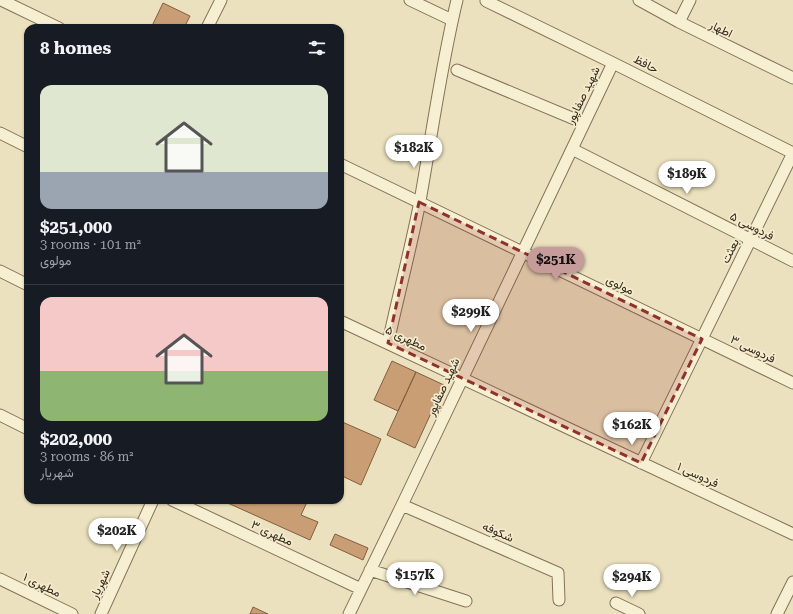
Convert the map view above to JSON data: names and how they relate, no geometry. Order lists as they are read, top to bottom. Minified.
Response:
{"streets":{"street":["اطهار","حافظ","شهید صفاپور","فردوسی ۵","بعثت","مولوی","مطهری ۵","فردوسی ۳","فردوسی ۱","شکوفه","مطهری ۳","شهریار","مطهری ۱"]},"crossings":[["حافظ","شهید صفاپور"],["حافظ","بعثت"],["شهید صفاپور","فردوسی ۵"],["شهید صفاپور","مولوی"],["شهید صفاپور","مطهری ۵"],["شهید صفاپور","فردوسی ۱"],["شهید صفاپور","شکوفه"],["شهید صفاپور","مطهری ۳"],["فردوسی ۵","بعثت"],["بعثت","مولوی"],["بعثت","فردوسی ۳"],["بعثت","فردوسی ۱"],["مولوی","فردوسی ۳"],["مطهری ۵","فردوسی ۱"]],"page":{"heading":"8 homes","list":[{"name":"$251,000","note":"3 rooms · 101 m² · مولوی"},{"name":"$202,000","note":"3 rooms · 86 m² · شهریار"}],"price":["$182K","$189K","$251K","$299K","$162K","$202K","$157K","$294K"]}}
